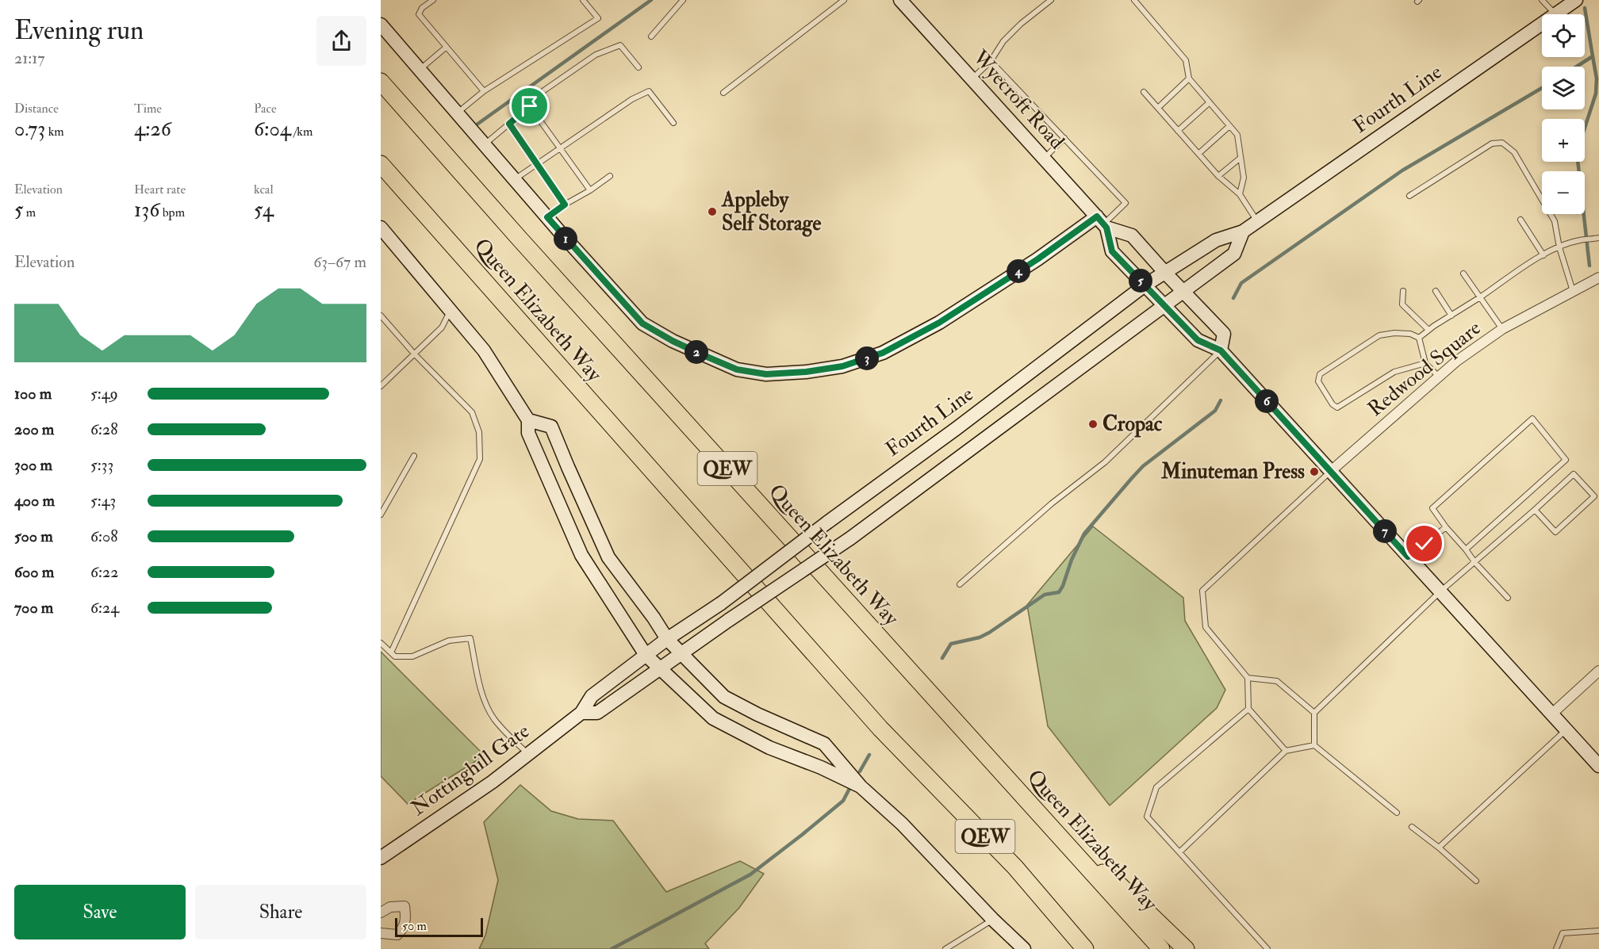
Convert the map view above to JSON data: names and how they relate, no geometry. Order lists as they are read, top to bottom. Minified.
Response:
{"streets":{"highway":["Queen Elizabeth Way","QEW"],"street":["Fourth Line","Wyecroft Road","Redwood Square","Nottinghill Gate"]},"crossings":[["Fourth Line","Wyecroft Road"],["Fourth Line","Nottinghill Gate"]],"places":["Appleby Self Storage","Cropac","Minuteman Press"],"scale_bar":"50 m","page":{"heading":["Evening run","21:17"],"map_buttons":["+","−"],"stats":[["Distance","0.73 km"],["Time","4:26"],["Pace","6:04 /km"],["Elevation","5 m"],["Heart rate","136 bpm"],["kcal","54"]],"pins":["1","4","5","2","3","6","7"],"chart":["Elevation","63–67 m"],"list":[{"name":"100 m","note":"5:49"},{"name":"200 m","note":"6:28"},{"name":"300 m","note":"5:33"},{"name":"400 m","note":"5:43"},{"name":"500 m","note":"6:08"},{"name":"600 m","note":"6:22"},{"name":"700 m","note":"6:24"}],"buttons":["Save","Share"],"scale":"50 m"}}
